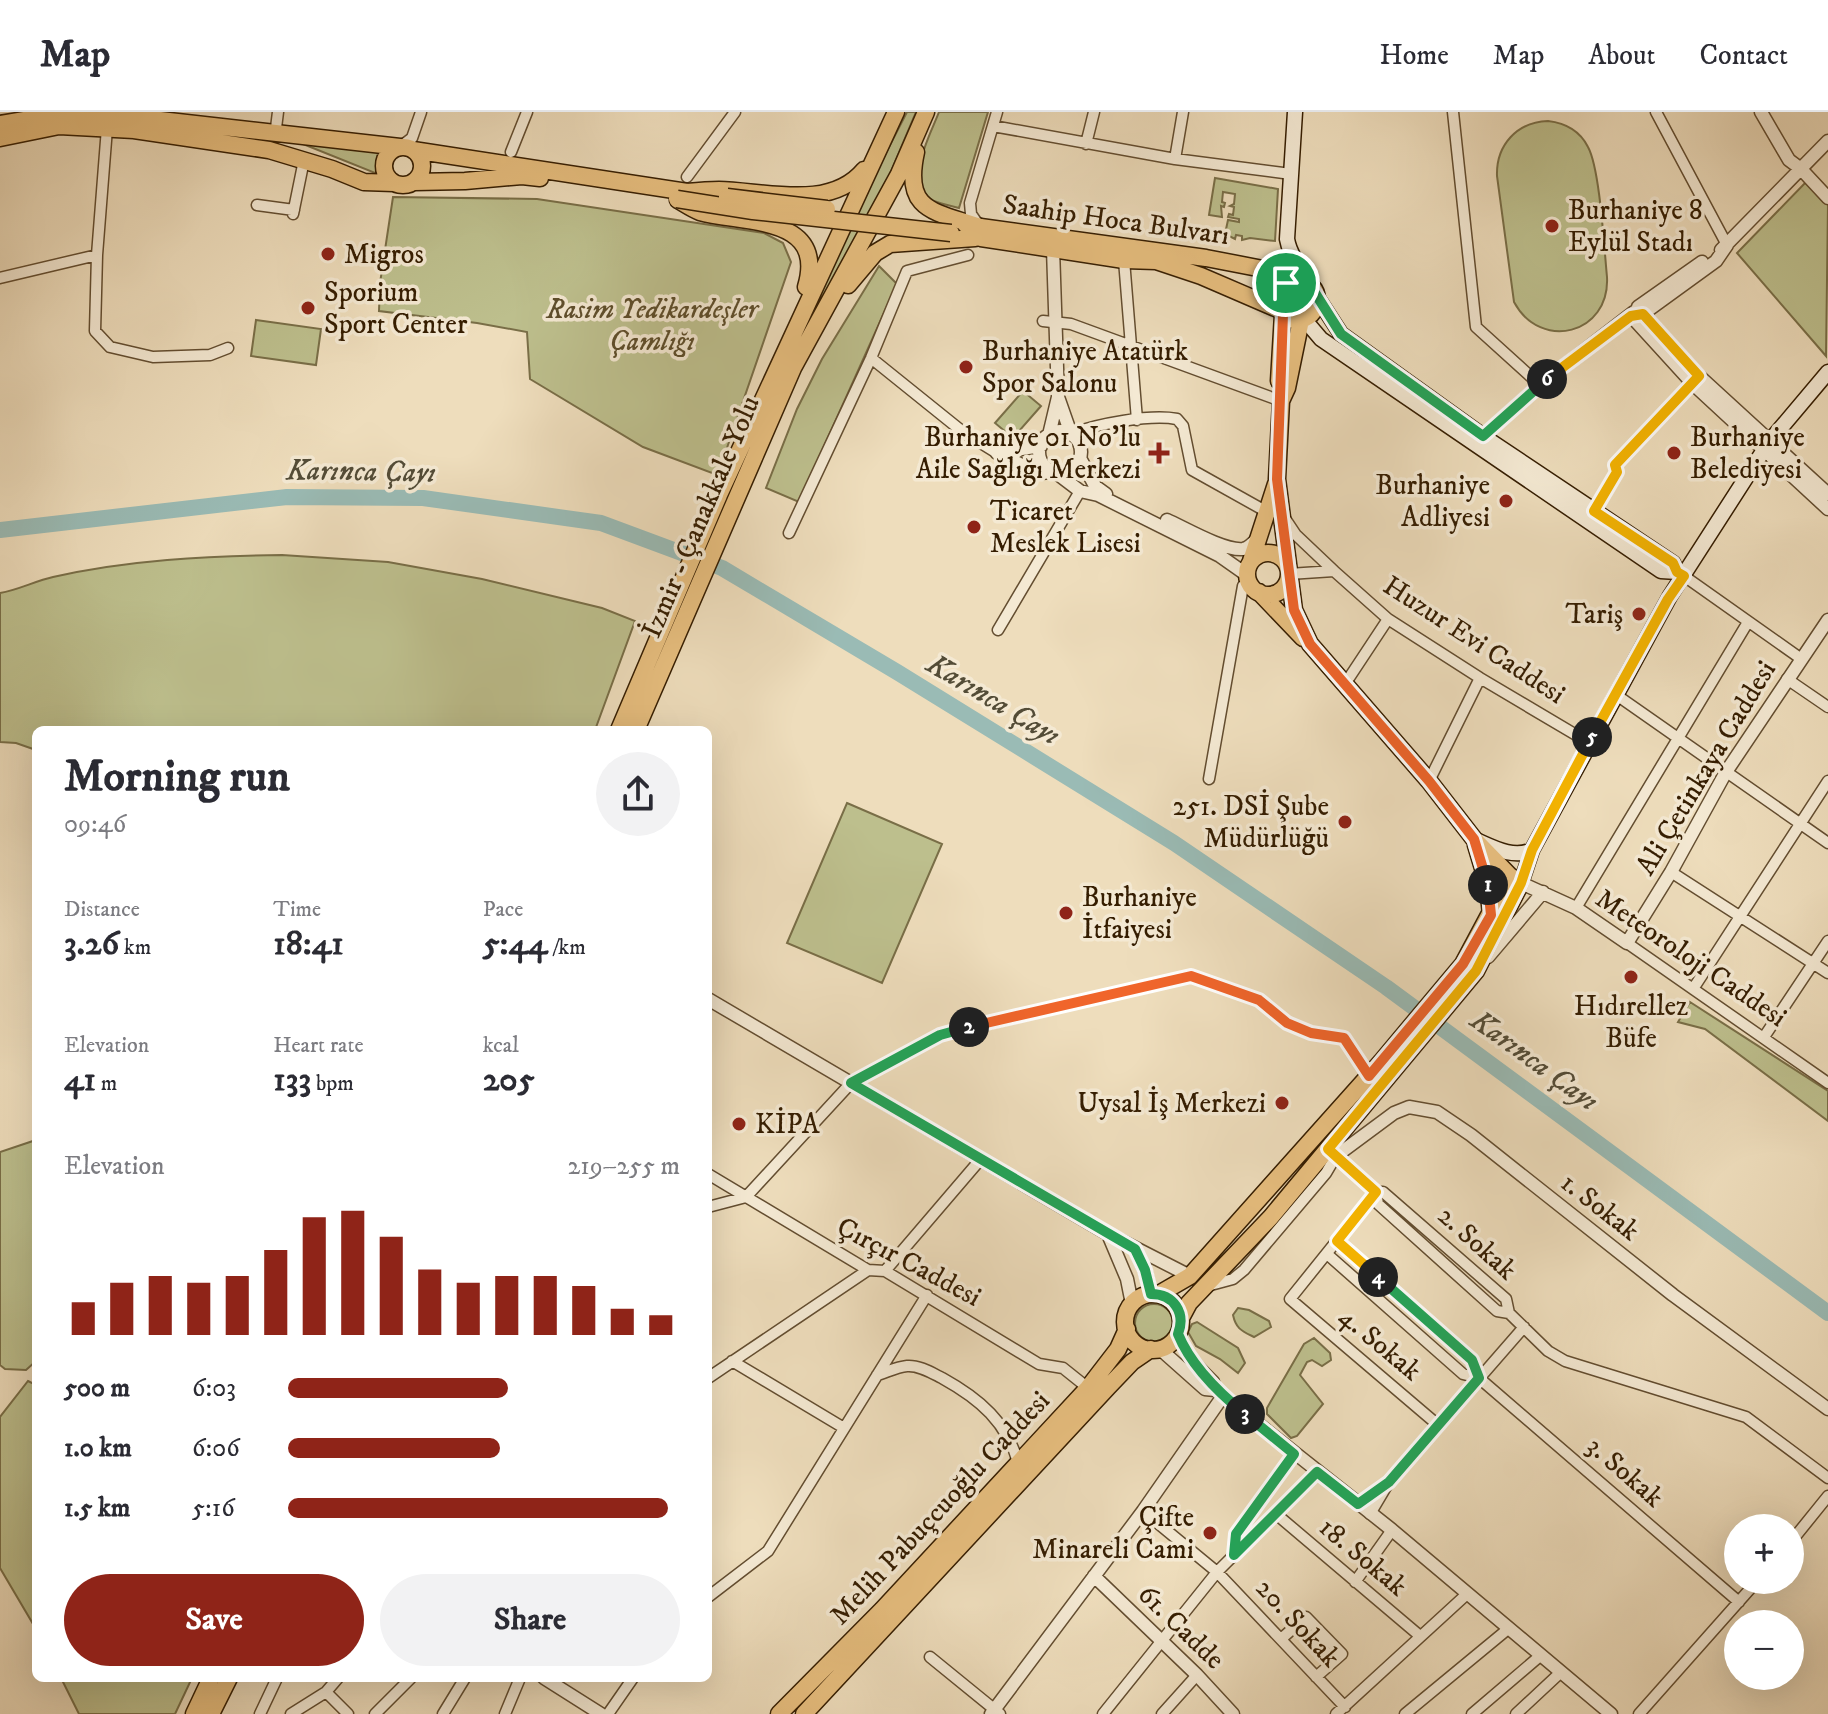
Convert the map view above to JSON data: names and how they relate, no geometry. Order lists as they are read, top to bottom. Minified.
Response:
{"streets":{"main road":["Saahip Hoca Bulvarı","İzmir - Çanakkale Yolu","Melih Pabuçcuoğlu Caddesi"],"street":["Huzur Evi Caddesi","Ali Çetinkaya Caddesi","Meteoroloji Caddesi","1. Sokak","2. Sokak","Çırçır Caddesi","4. Sokak","3. Sokak","18. Sokak","20. Sokak","61. Cadde"]},"crossings":[["Ali Çetinkaya Caddesi","Meteoroloji Caddesi"],["1. Sokak","2. Sokak"],["Çırçır Caddesi","Melih Pabuçcuoğlu Caddesi"],["4. Sokak","3. Sokak"]],"water":["Karınca Çayı"],"parks":["Rasim Yedikardeşler Çamlığı"],"places":{"other":["Burhaniye 8 Eylül Stadı","Migros","Sporium Sport Center","Burhaniye Atatürk Spor Salonu","Burhaniye Belediyesi","Burhaniye Adliyesi","Ticaret Meslek Lisesi","Tariş","251. DSİ Şube Müdürlüğü","Burhaniye İtfaiyesi","Hıdırellez Büfe","Uysal İş Merkezi","KİPA","Çifte Minareli Cami"],"health":["Burhaniye 01 No'lu Aile Sağlığı Merkezi"]},"page":{"header":"Map","nav":["Home","Map","About","Contact"],"pins":["6","5","1","2","4","3"],"heading":["Morning run","09:46"],"stats":[["Distance","3.26 km"],["Time","18:41"],["Pace","5:44 /km"],["Elevation","41 m"],["Heart rate","133 bpm"],["kcal","205"]],"chart":["Elevation","219–255 m"],"list":[{"name":"500 m","note":"6:03"},{"name":"1.0 km","note":"6:06"},{"name":"1.5 km","note":"5:16"}],"map_buttons":["+","−"],"buttons":["Save","Share"]}}
